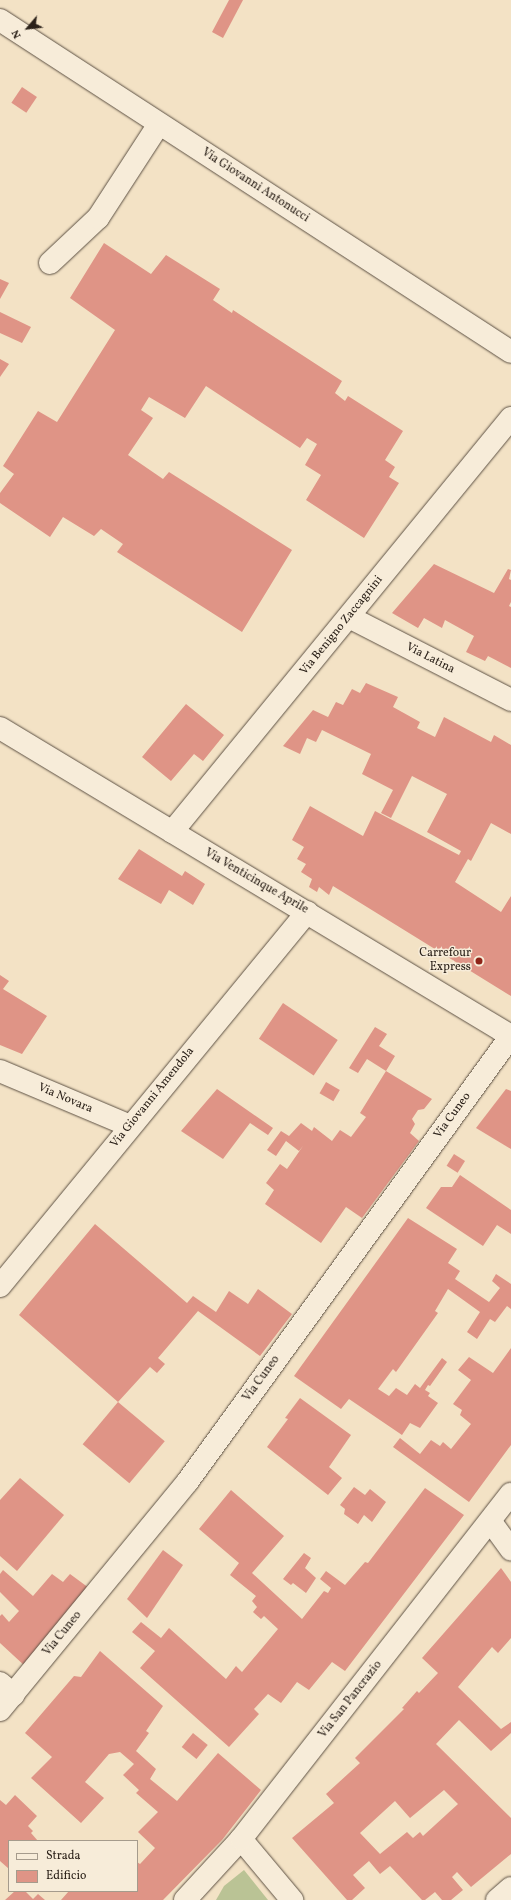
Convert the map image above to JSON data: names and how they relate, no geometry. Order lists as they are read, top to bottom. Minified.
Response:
{"streets":{"street":["Via Giovanni Antonucci","Via Benigno Zaccagnini","Via Latina","Via Venticinque Aprile","Via Giovanni Amendola","Via Novara","Via Cuneo","Via San Pancrazio"]},"crossings":[["Via Benigno Zaccagnini","Via Latina"],["Via Benigno Zaccagnini","Via Venticinque Aprile"],["Via Venticinque Aprile","Via Giovanni Amendola"],["Via Venticinque Aprile","Via Cuneo"],["Via Giovanni Amendola","Via Novara"]],"places":["Carrefour Express"],"legend":["Strada","Edificio"],"north":"bottom left"}
